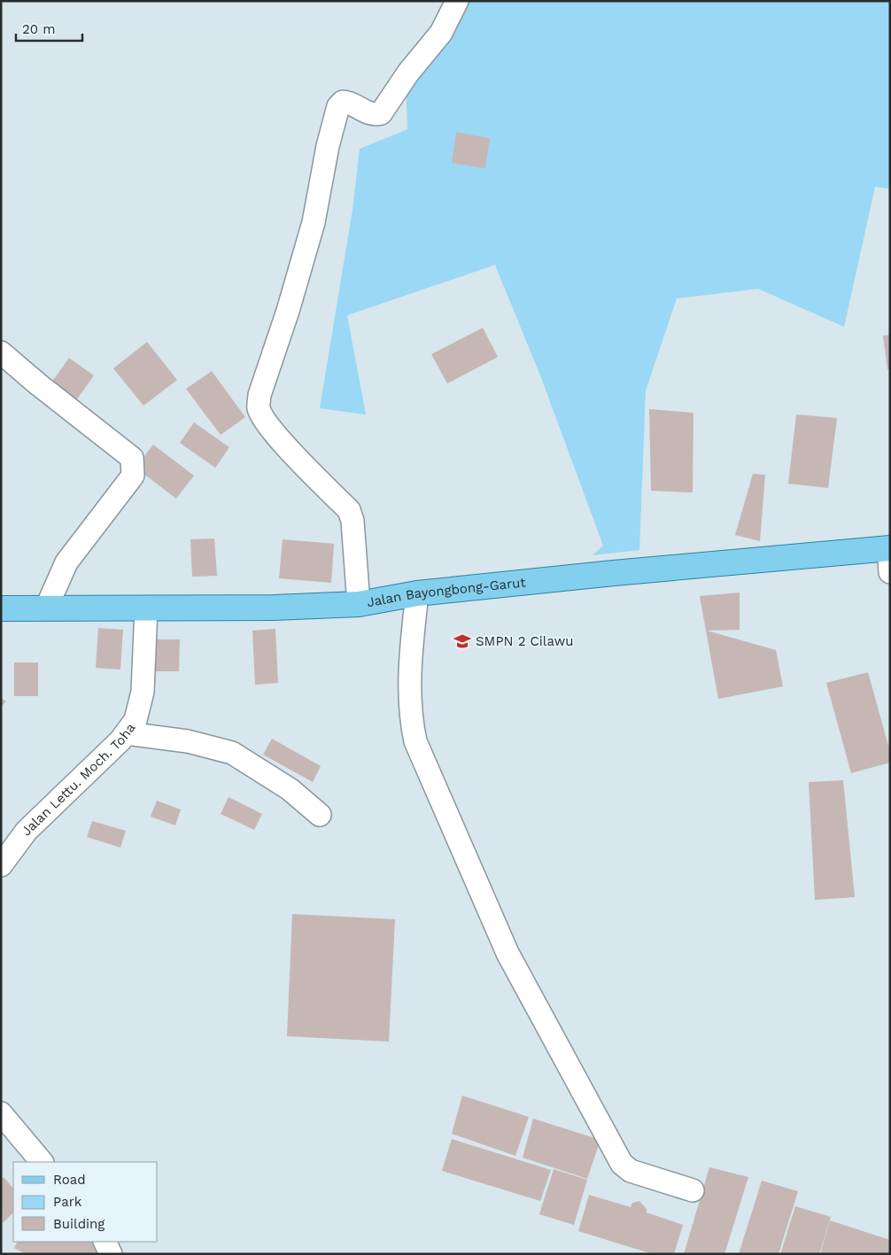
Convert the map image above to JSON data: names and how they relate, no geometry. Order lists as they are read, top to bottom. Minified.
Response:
{"streets":{"main road":["Jalan Bayongbong-Garut"],"street":["Jalan Lettu. Moch. Toha"]},"crossings":[["Jalan Bayongbong-Garut","Jalan Lettu. Moch. Toha"]],"places":{"school or university":["SMPN 2 Cilawu"]},"legend":["Road","Park","Building"],"scale_bar":"20 m"}
